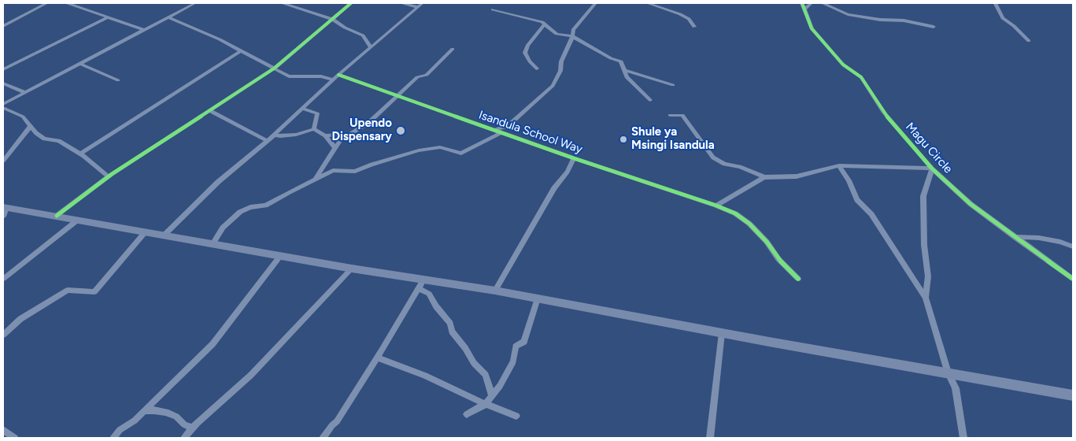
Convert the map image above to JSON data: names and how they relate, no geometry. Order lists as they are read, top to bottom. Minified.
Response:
{"streets":{"street":["Isandula School Way","Magu Circle"]},"places":["Upendo Dispensary","Shule ya Msingi Isandula"]}
